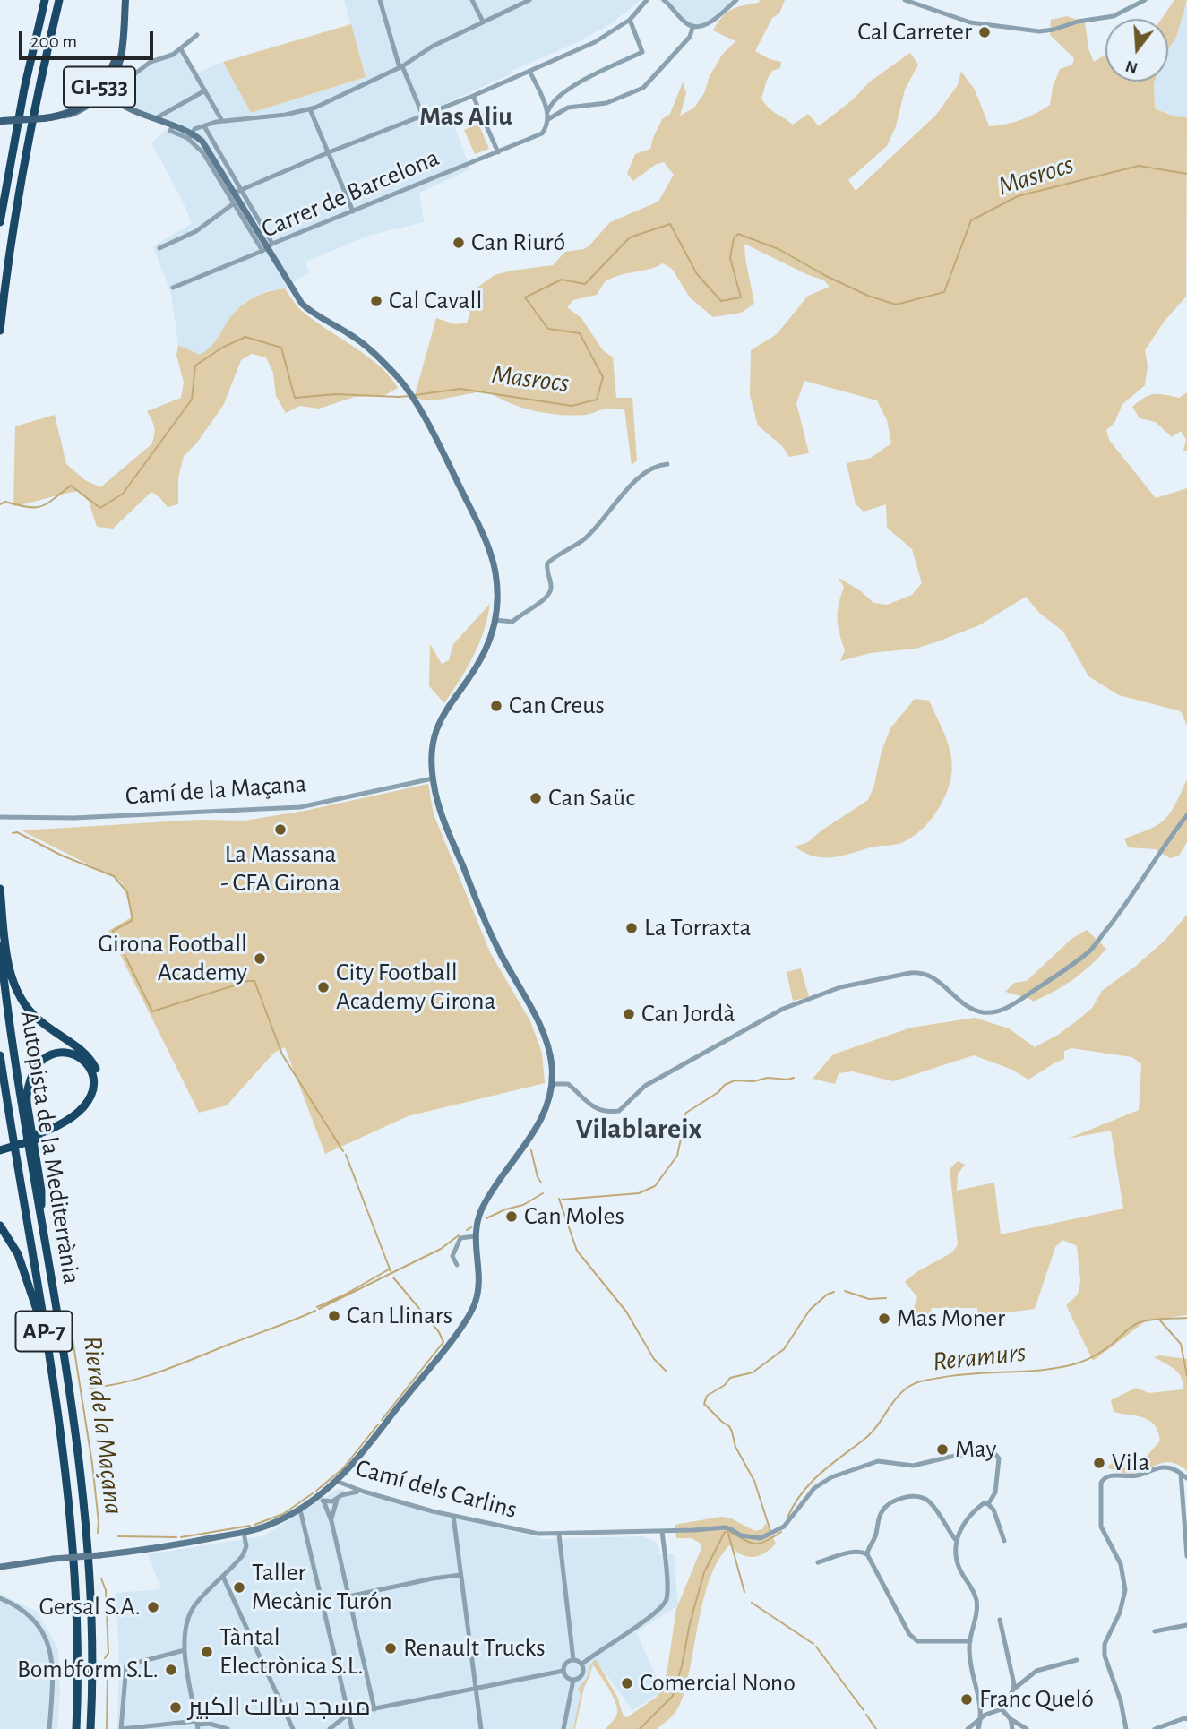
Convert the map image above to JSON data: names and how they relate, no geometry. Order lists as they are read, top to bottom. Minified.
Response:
{"streets":{"highway":["Autopista de la Mediterrània","AP-7"],"main road":["GI-533"],"street":["Carrer de Barcelona","Camí de la Maçana","Camí dels Carlins"]},"districts":["Mas Aliu","Vilablareix"],"water":["Masrocs","Reramurs","Riera de la Maçana"],"places":["Cal Carreter","Can Riuró","Cal Cavall","Can Creus","Can Saüc","La Massana - CFA Girona","La Torraxta","Girona Football Academy","City Football Academy Girona","Can Jordà","Can Moles","Can Llinars","Mas Moner","May","Vila","Taller Mecànic Turón","Gersal S.A.","Renault Trucks","Tàntal Electrònica S.L.","Bombform S.L.","Comercial Nono","Franc Queló","مسجد سالت الكبير"],"scale_bar":"200 m","north":"bottom"}
